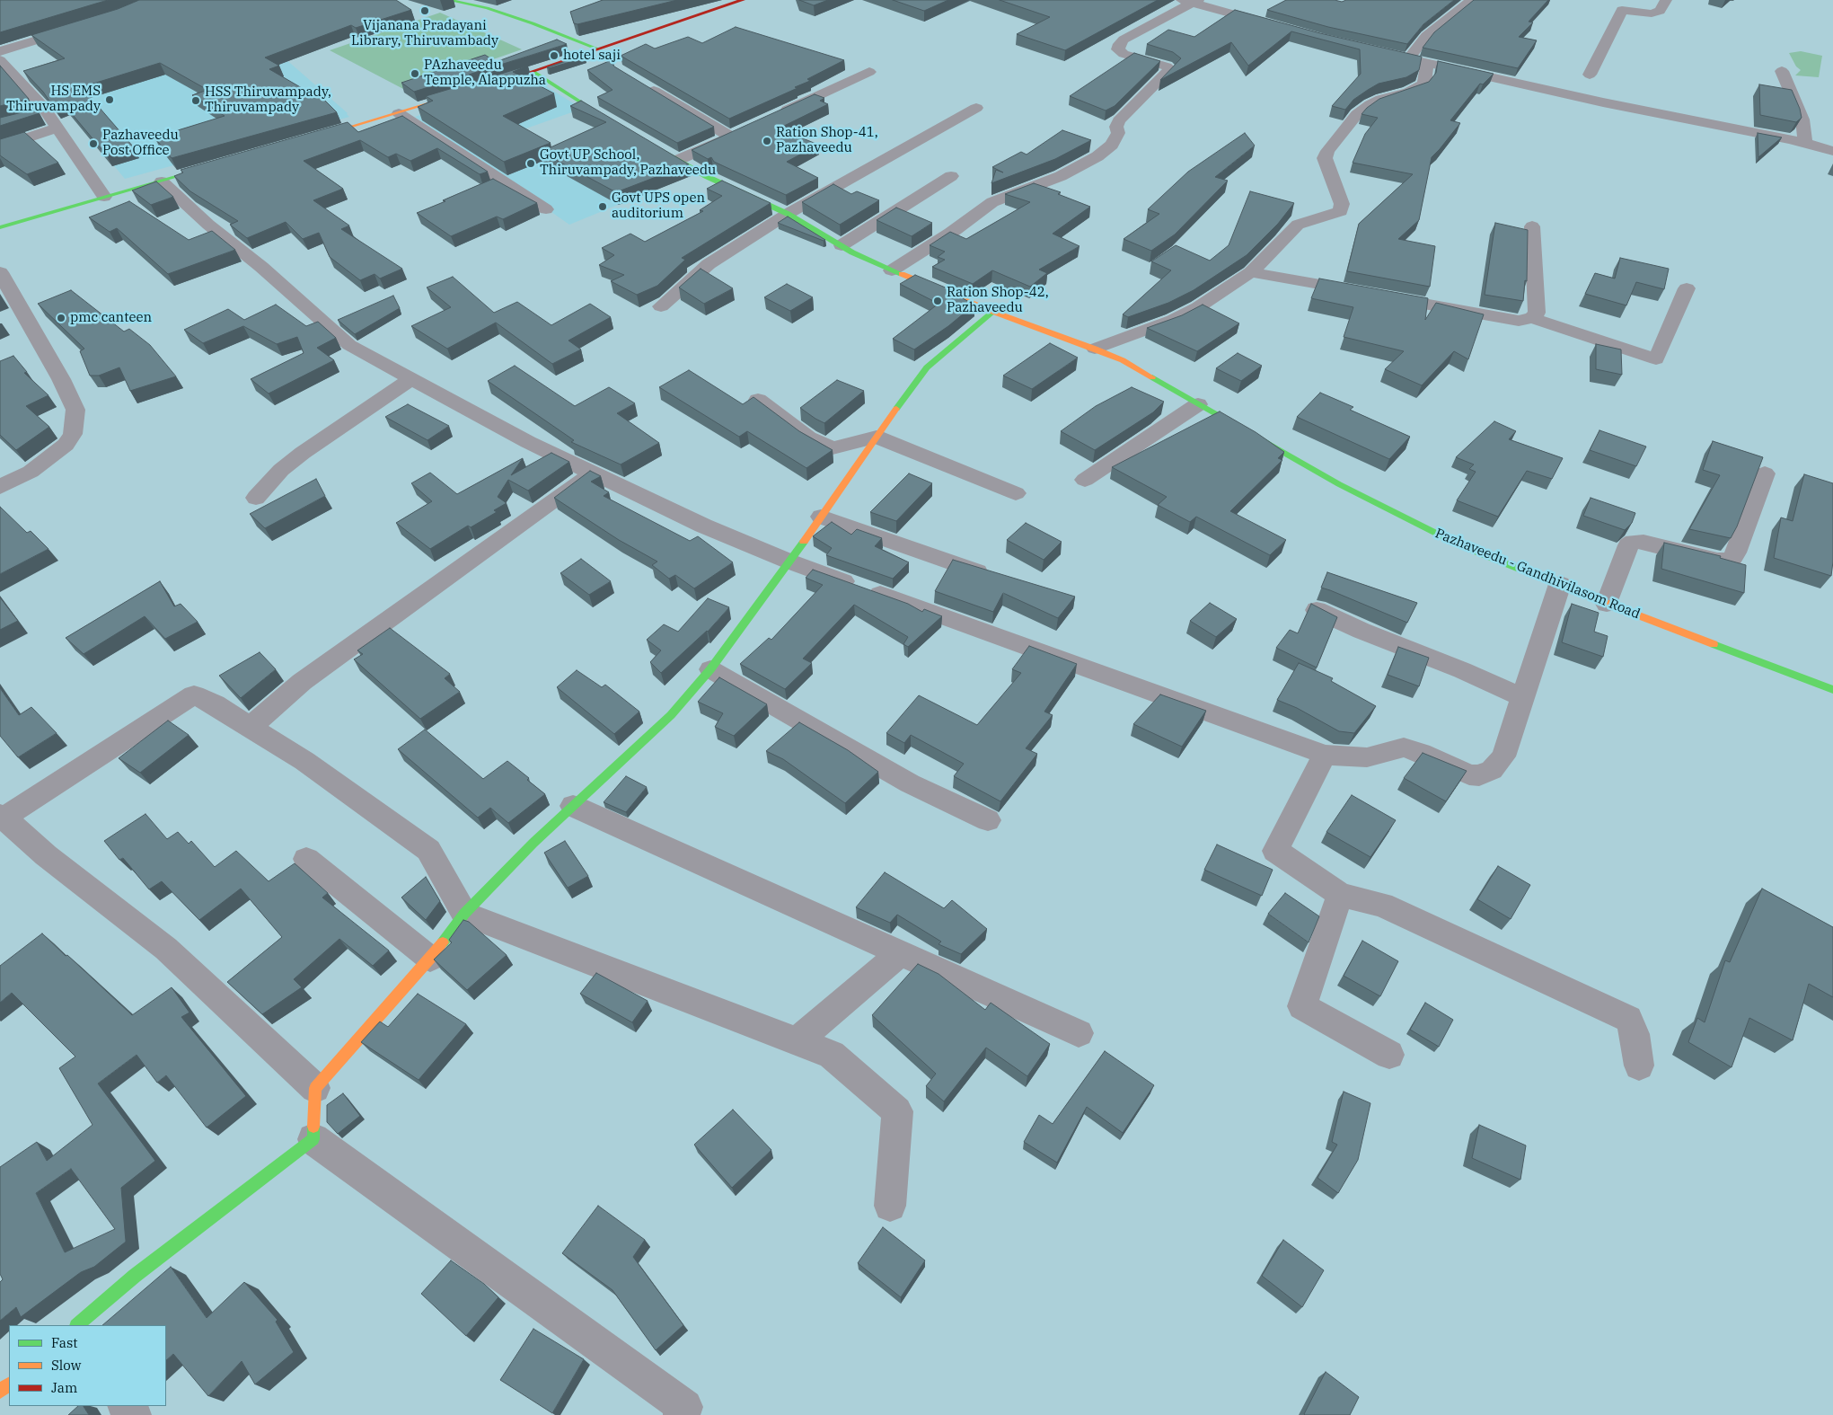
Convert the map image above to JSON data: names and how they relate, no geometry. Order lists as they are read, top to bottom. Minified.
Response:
{"streets":{"street":["Pazhaveedu - Gandhivilasom Road"]},"places":["Vijanana Pradayani Library, Thiruvambady","hotel saji","PAzhaveedu Temple, Alappuzha","HS EMS Thiruvampady","HSS Thiruvampady, Thiruvampady","Ration Shop-41, Pazhaveedu","Pazhaveedu Post Office","Govt UP School, Thiruvampady, Pazhaveedu","Govt UPS open auditorium","Ration Shop-42, Pazhaveedu","pmc canteen"],"legend":["Fast","Slow","Jam"]}
